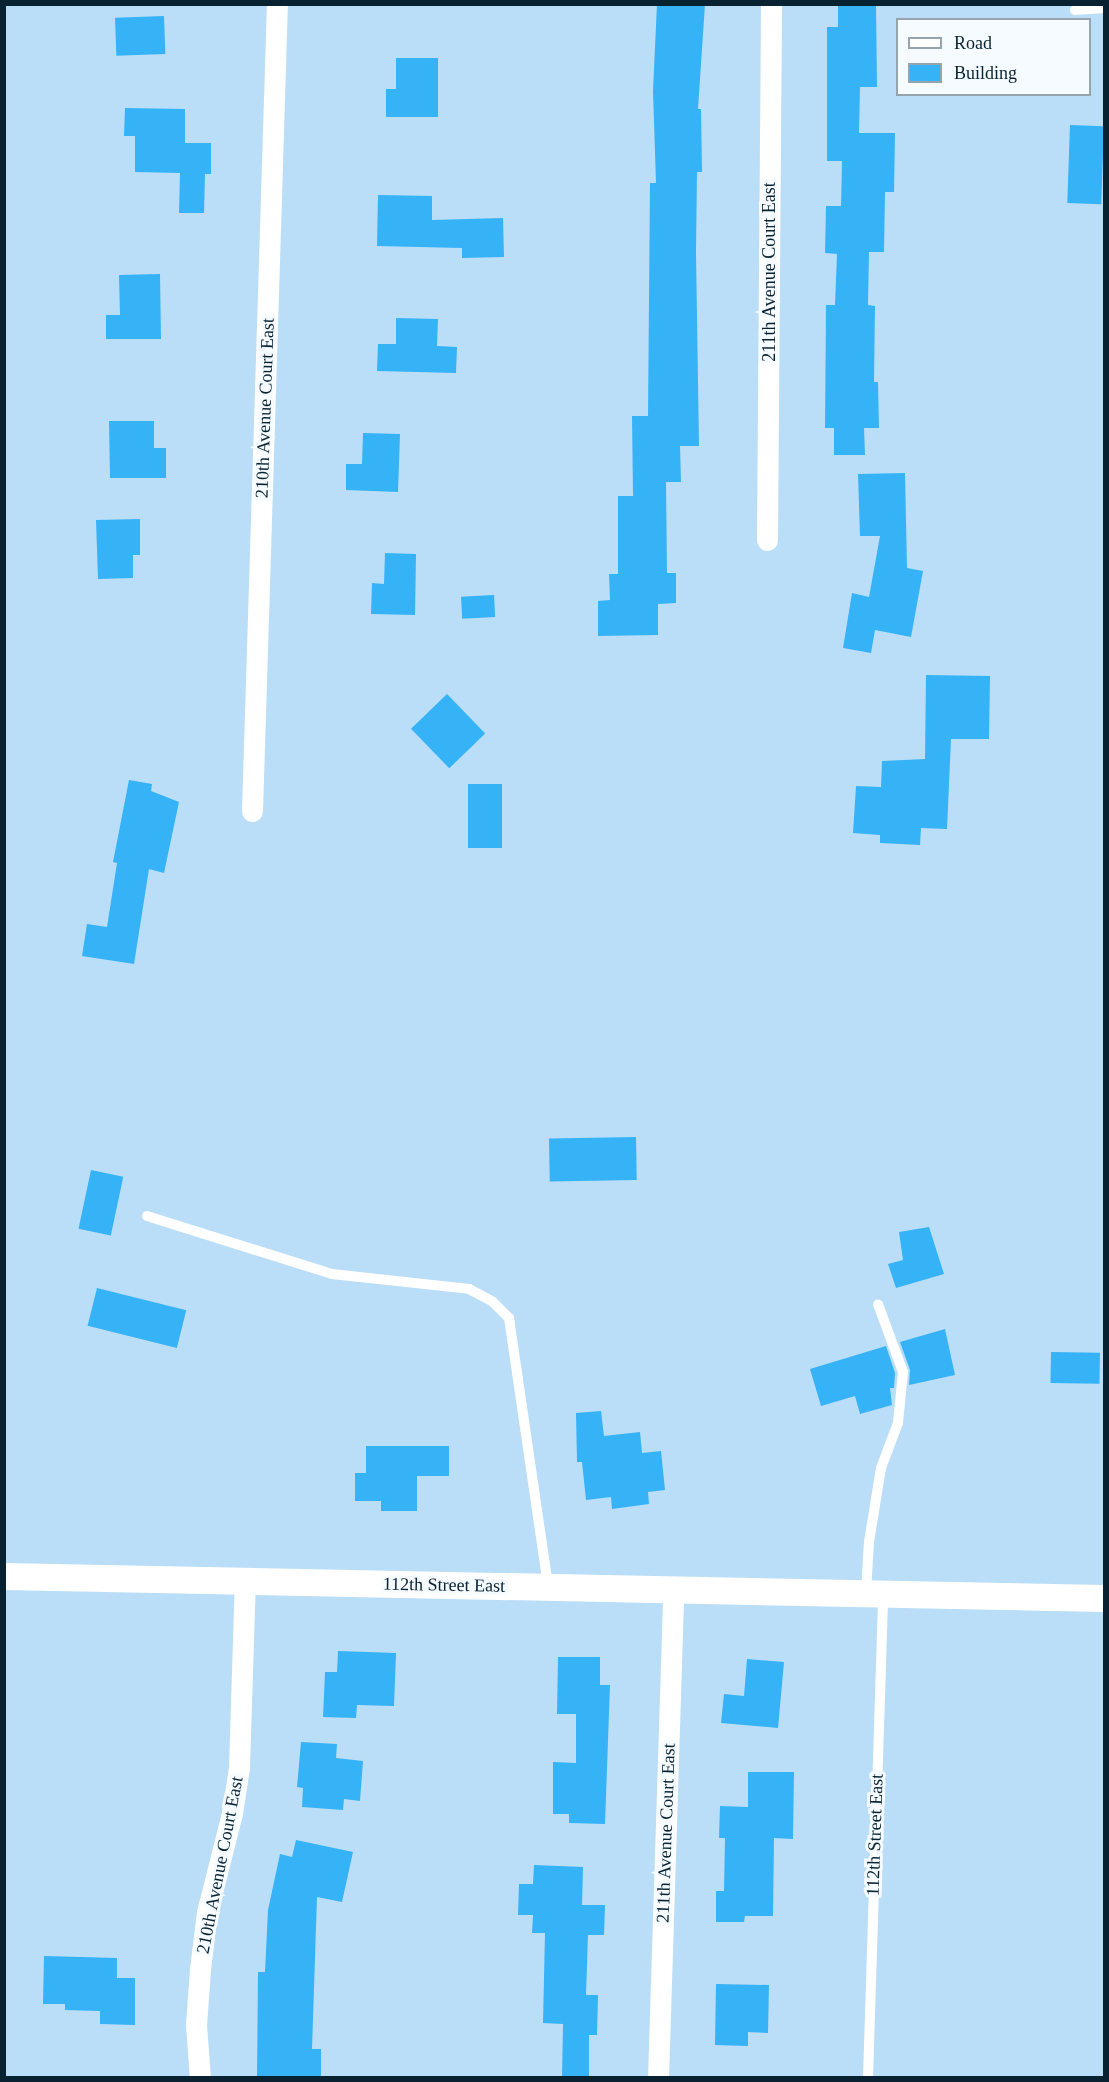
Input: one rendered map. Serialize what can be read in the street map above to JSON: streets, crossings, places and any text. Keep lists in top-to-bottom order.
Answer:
{
  "streets": {
    "street": ["211th Avenue Court East", "210th Avenue Court East", "112th Street East"]
  },
  "crossings": [
    ["211th Avenue Court East", "112th Street East"],
    ["210th Avenue Court East", "112th Street East"]
  ],
  "legend": ["Road", "Building"]
}
